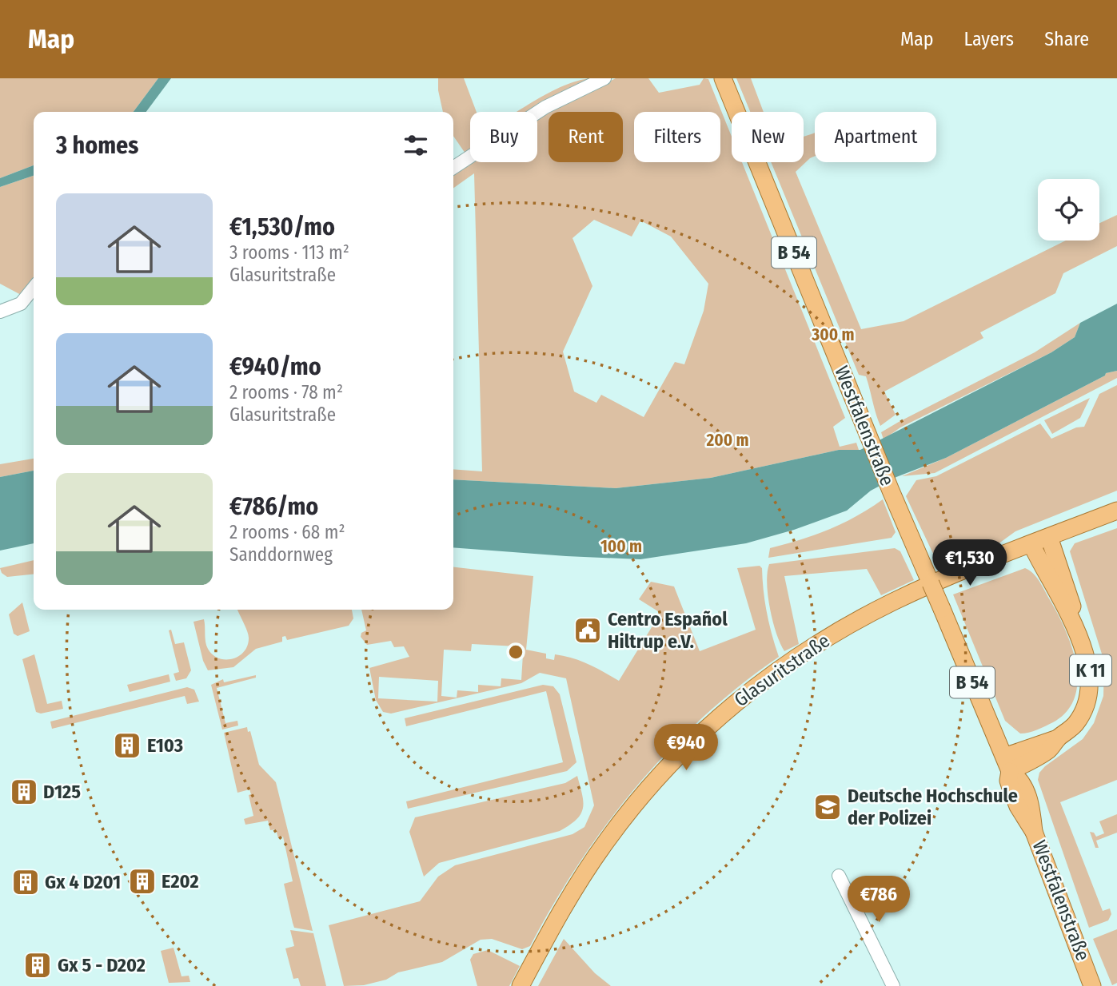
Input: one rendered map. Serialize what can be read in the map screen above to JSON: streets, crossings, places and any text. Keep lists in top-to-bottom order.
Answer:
{
  "streets": {
    "main road": [
      "B 54",
      "Westfalenstraße",
      "Glasuritstraße",
      "K 11"
    ]
  },
  "crossings": [
    ["Westfalenstraße", "K 11"],
    ["Glasuritstraße", "K 11"]
  ],
  "places": {
    "public building": ["Centro Español Hiltrup e.V."],
    "building": [
      "E103",
      "D125",
      "E202",
      "Gx 4 D201",
      "Gx 5 - D202"
    ],
    "school or university": ["Deutsche Hochschule der Polizei"]
  },
  "page": {
    "header": "Map",
    "nav": ["Map", "Layers", "Share"],
    "chip": [
      "Buy",
      "Rent",
      "Filters",
      "New",
      "Apartment"
    ],
    "heading": "3 homes",
    "list": [
      {
        "name": "€1,530/mo",
        "note": "3 rooms · 113 m² · Glasuritstraße"
      },
      {
        "name": "€940/mo",
        "note": "2 rooms · 78 m² · Glasuritstraße"
      },
      {
        "name": "€786/mo",
        "note": "2 rooms · 68 m² · Sanddornweg"
      }
    ],
    "price": ["€1,530", "€940", "€786"]
  },
  "rings": ["300 m", "200 m", "100 m"]
}
